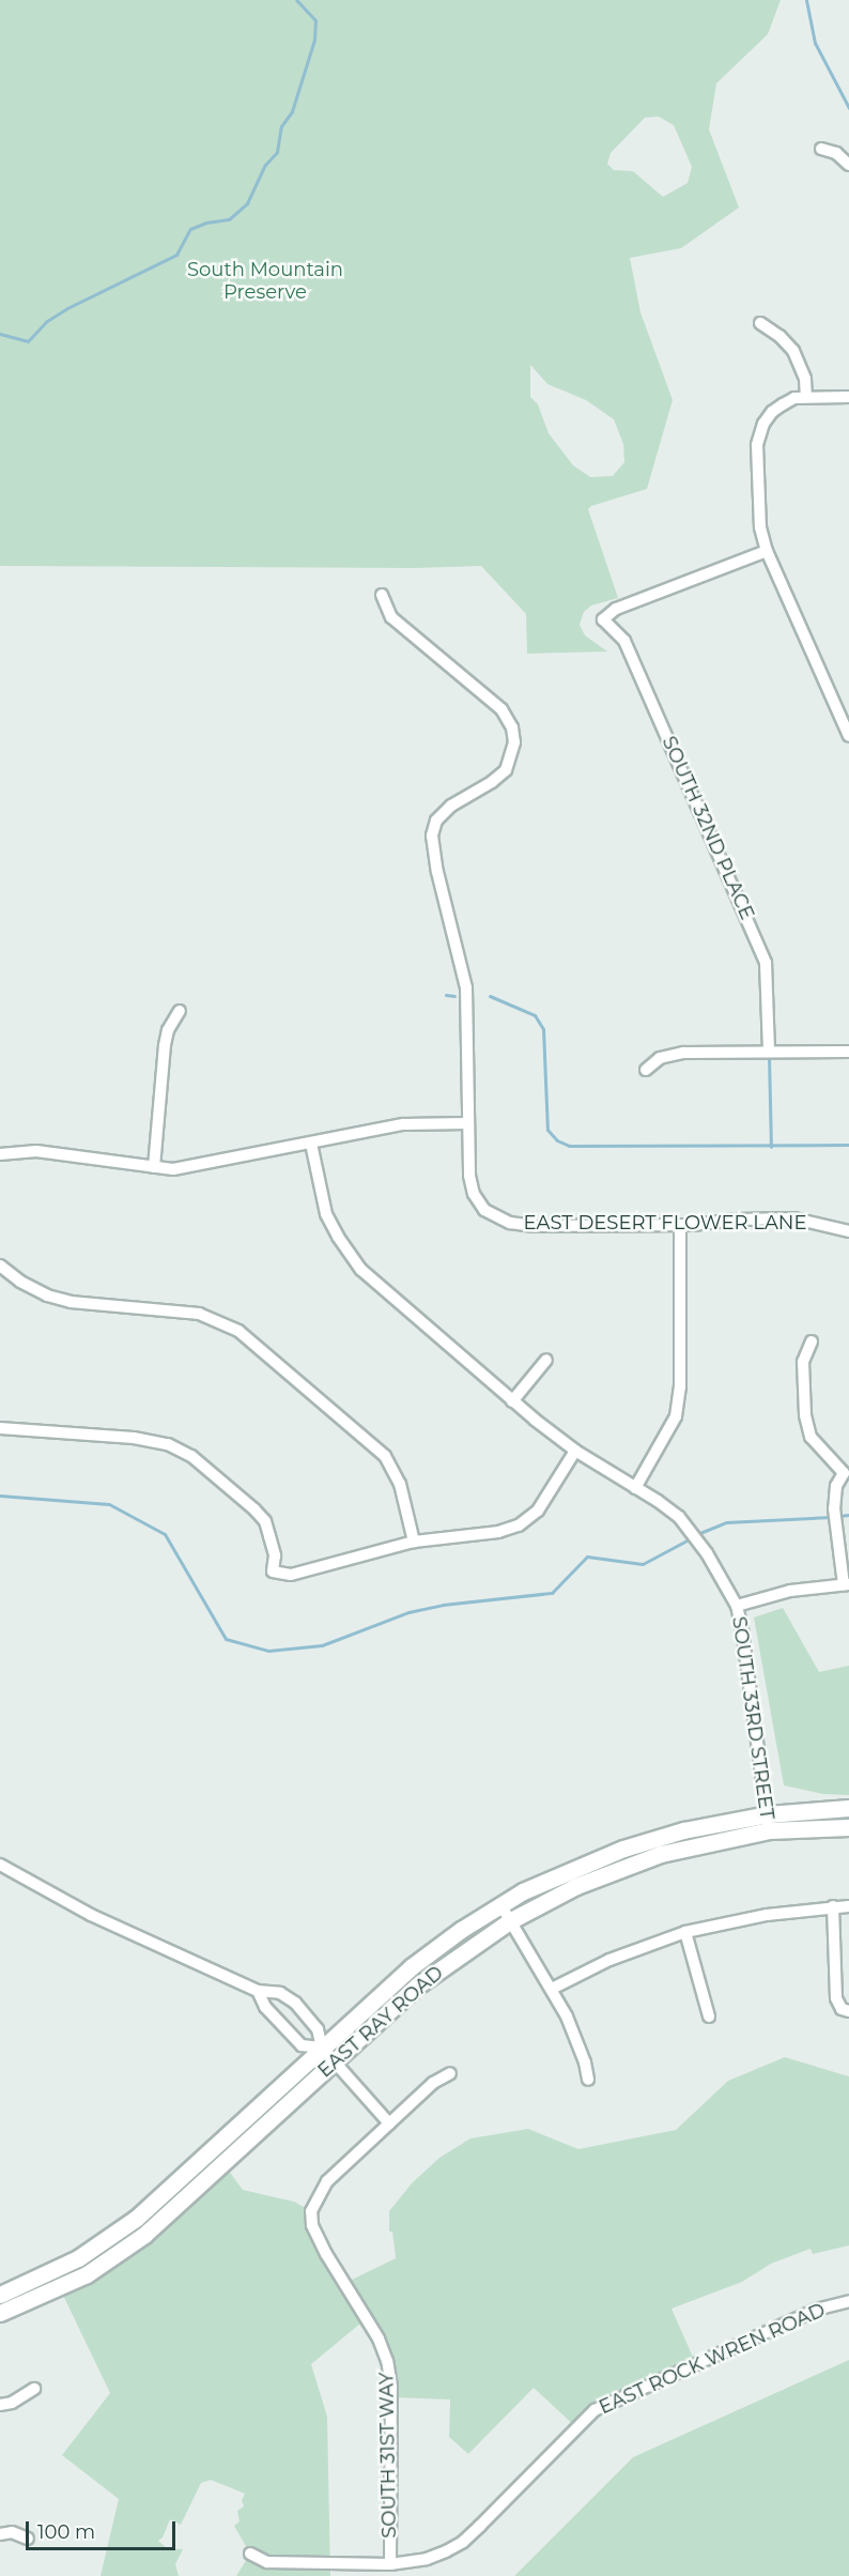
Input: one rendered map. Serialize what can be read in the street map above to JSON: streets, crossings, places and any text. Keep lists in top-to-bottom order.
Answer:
{
  "streets": {
    "main road": ["EAST RAY ROAD"],
    "street": [
      "SOUTH 32ND PLACE",
      "EAST DESERT FLOWER LANE",
      "SOUTH 33RD STREET",
      "EAST ROCK WREN ROAD",
      "SOUTH 31ST WAY"
    ]
  },
  "crossings": [
    ["SOUTH 33RD STREET", "EAST RAY ROAD"],
    ["EAST ROCK WREN ROAD", "SOUTH 31ST WAY"]
  ],
  "parks": ["South Mountain Preserve"],
  "scale_bar": "100 m"
}
